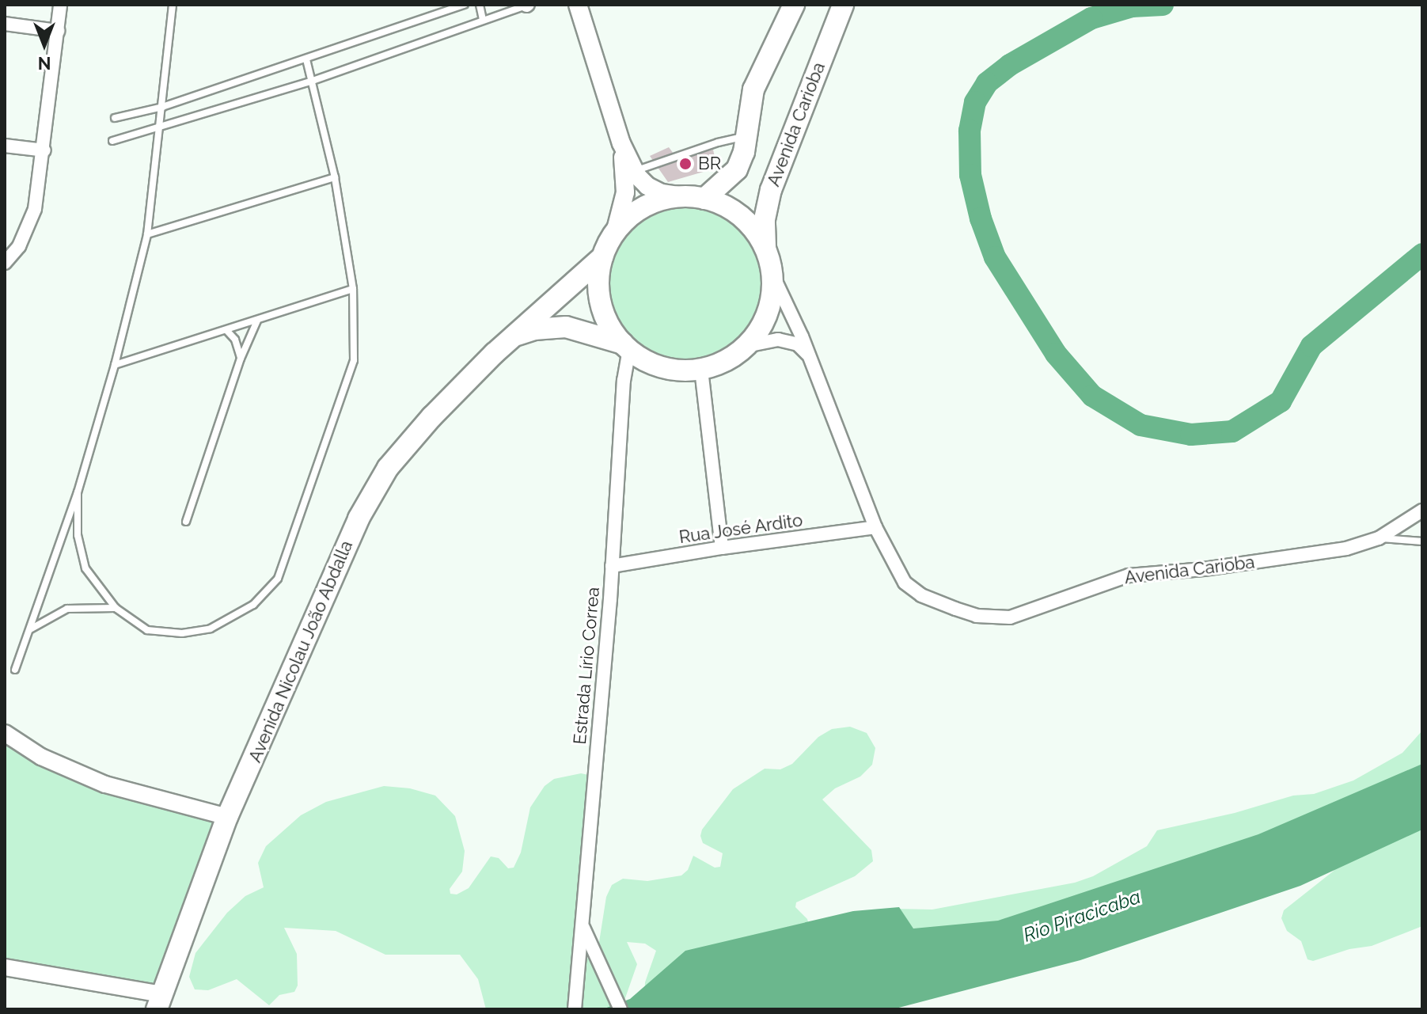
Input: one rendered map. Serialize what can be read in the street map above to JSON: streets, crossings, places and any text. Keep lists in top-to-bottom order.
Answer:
{
  "streets": {
    "main road": ["Avenida Carioba", "Avenida Nicolau João Abdalla"],
    "street": ["Rua José Ardito", "Estrada Lírio Correa"]
  },
  "crossings": [
    ["Avenida Carioba", "Rua José Ardito"],
    ["Avenida Carioba", "Avenida Nicolau João Abdalla"],
    ["Avenida Carioba", "Estrada Lírio Correa"],
    ["Rua José Ardito", "Estrada Lírio Correa"],
    ["Avenida Nicolau João Abdalla", "Estrada Lírio Correa"]
  ],
  "water": ["Rio Piracicaba"],
  "places": ["BR"],
  "north": "bottom"
}
